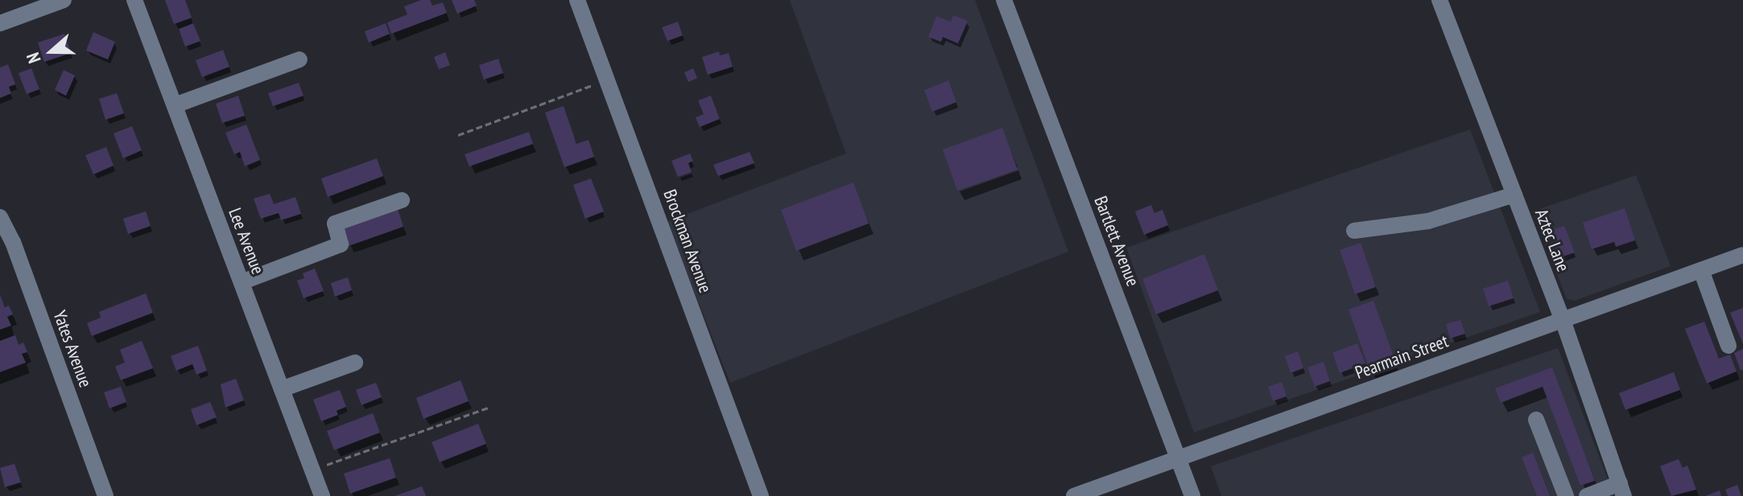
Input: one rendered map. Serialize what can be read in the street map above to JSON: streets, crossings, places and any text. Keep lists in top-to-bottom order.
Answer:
{
  "streets": {
    "street": [
      "Aztec Lane",
      "Lee Avenue",
      "Brockman Avenue",
      "Bartlett Avenue",
      "Yates Avenue",
      "Pearmain Street"
    ]
  },
  "crossings": [
    ["Aztec Lane", "Pearmain Street"],
    ["Bartlett Avenue", "Pearmain Street"]
  ],
  "north": "left"
}
